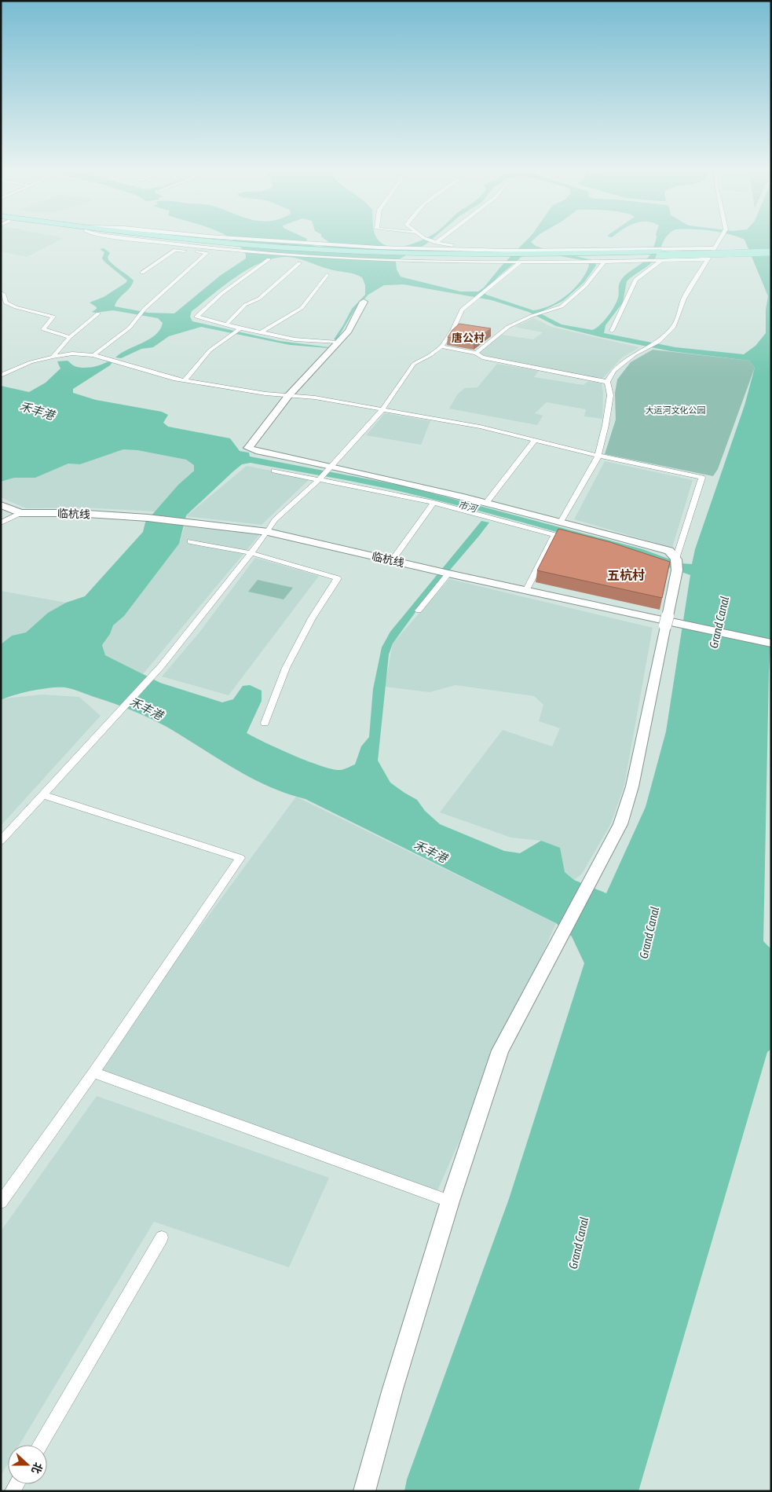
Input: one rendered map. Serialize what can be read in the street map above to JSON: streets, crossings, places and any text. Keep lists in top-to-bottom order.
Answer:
{
  "streets": {
    "street": ["临杭线"]
  },
  "districts": ["唐公村", "五杭村"],
  "water": ["禾丰港", "市河", "Grand Canal"],
  "parks": ["大运河文化公园"],
  "north": "right"
}
